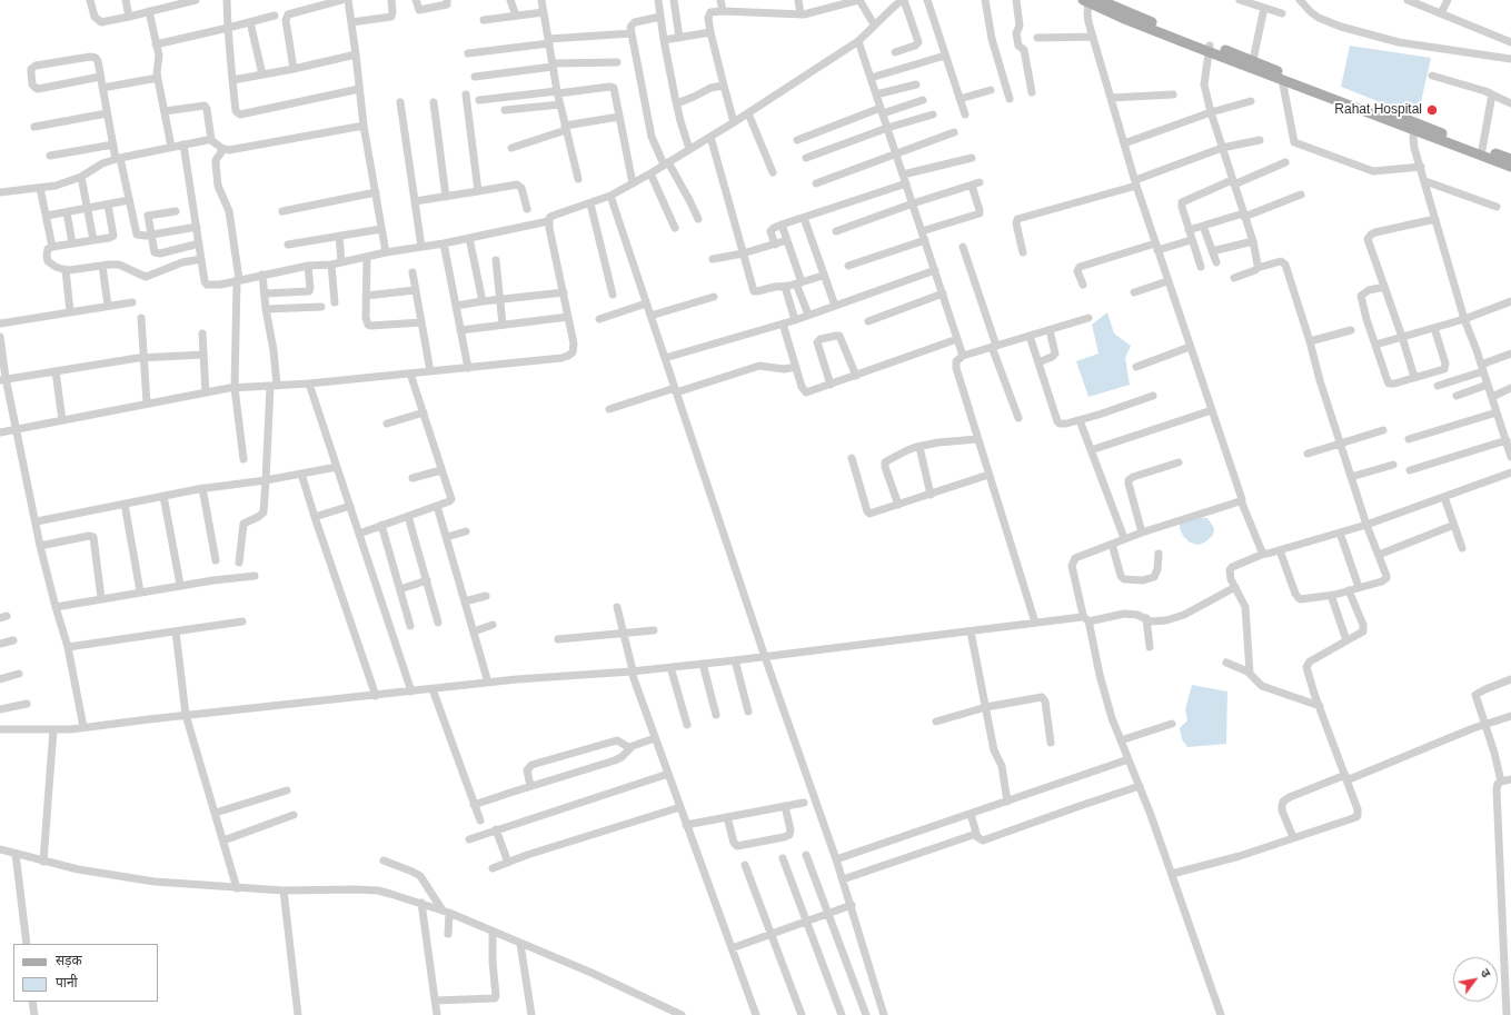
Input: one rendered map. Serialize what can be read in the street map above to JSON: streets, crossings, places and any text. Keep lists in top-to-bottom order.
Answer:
{
  "places": ["Rahat Hospital"],
  "legend": ["सड़क", "पानी"],
  "north": "top right"
}
